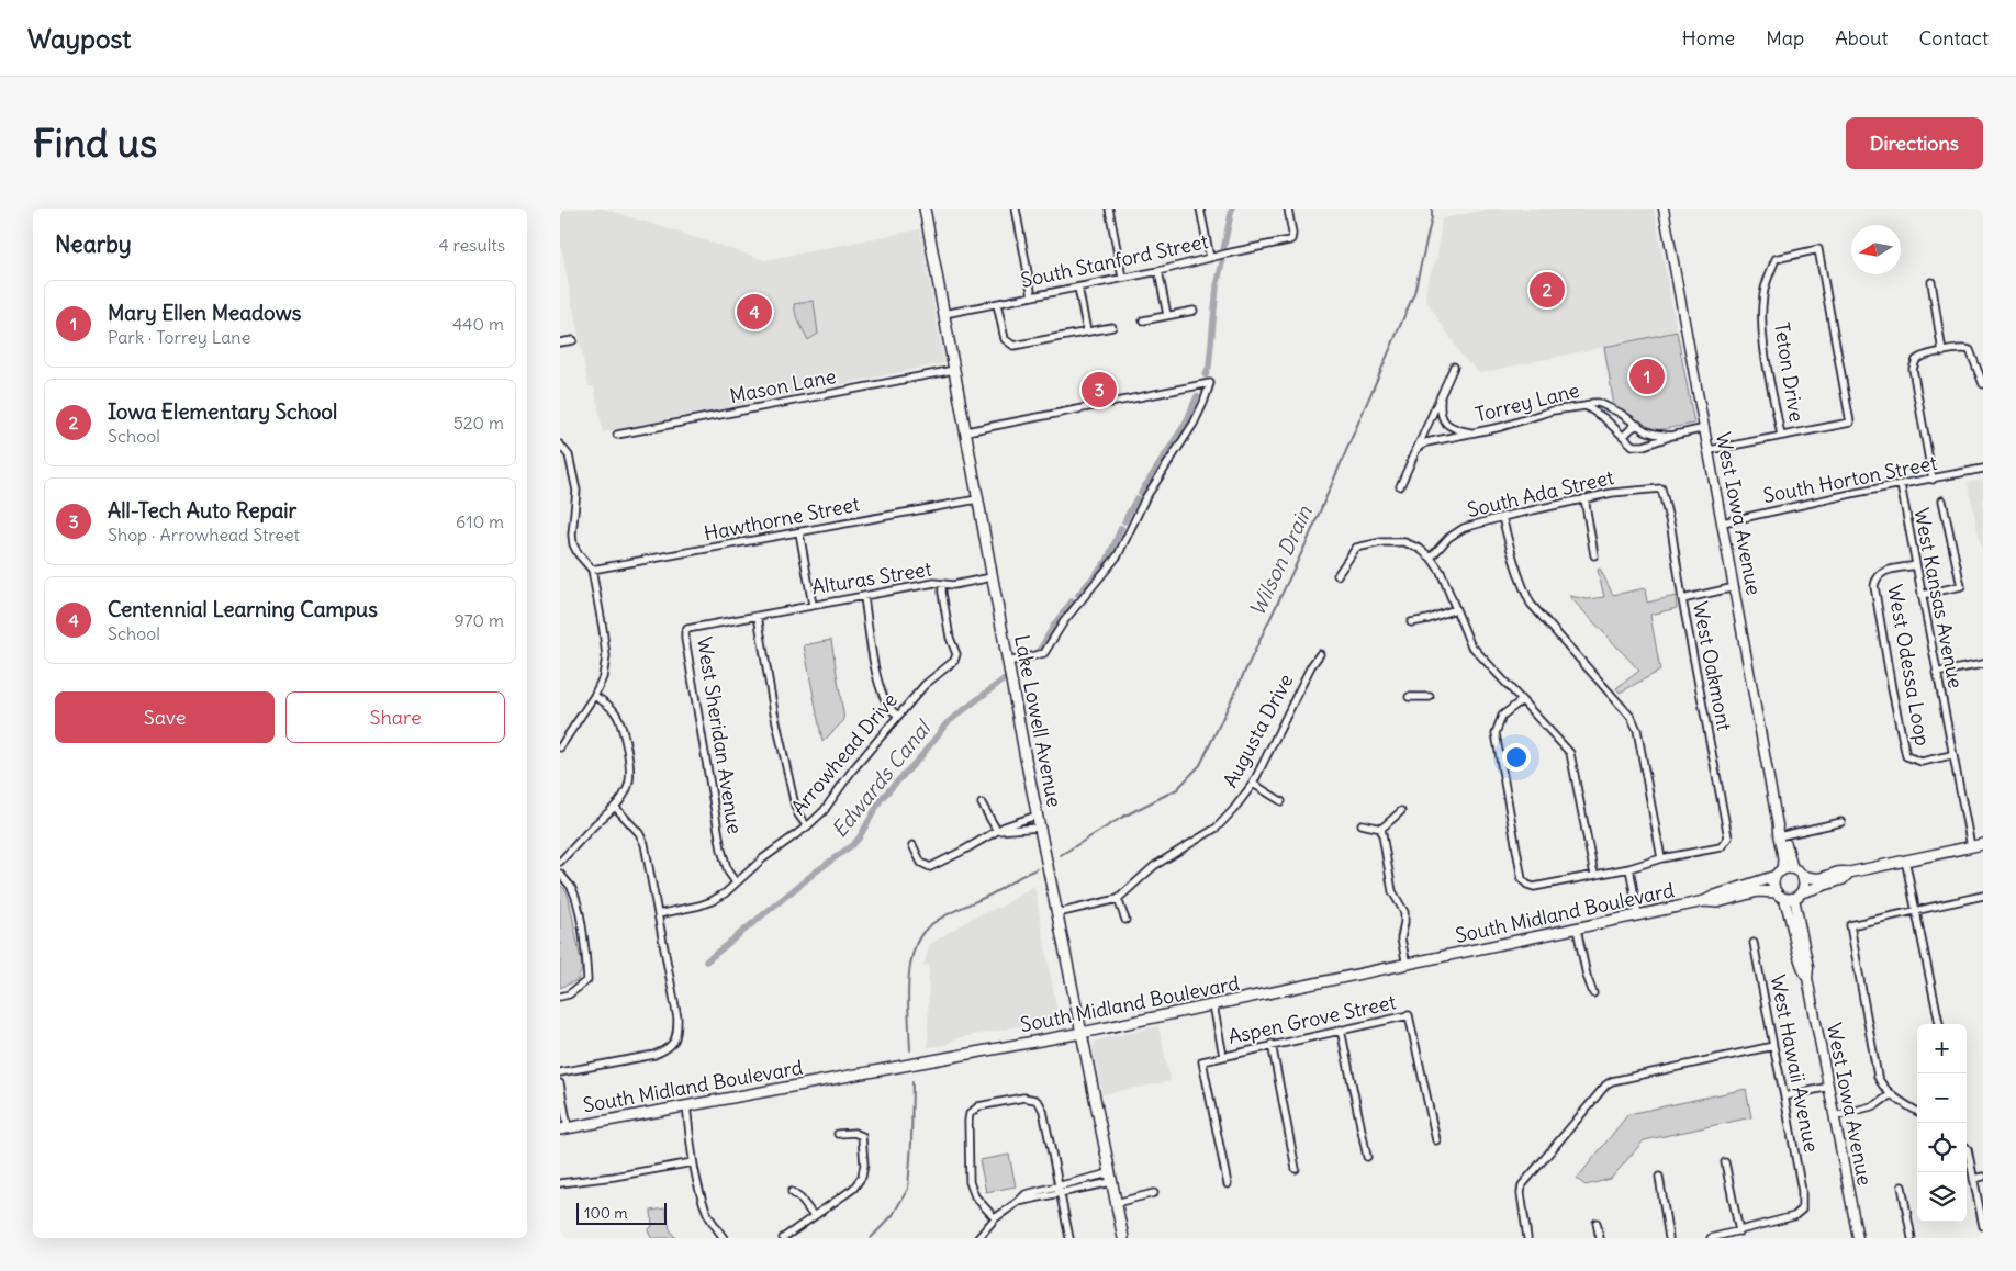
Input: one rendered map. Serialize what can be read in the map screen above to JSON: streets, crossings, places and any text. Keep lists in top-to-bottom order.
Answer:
{
  "streets": {
    "main road": ["Lake Lowell Avenue", "South Midland Boulevard"],
    "street": [
      "South Stanford Street",
      "Teton Drive",
      "Mason Lane",
      "Torrey Lane",
      "South Horton Street",
      "South Ada Street",
      "West Iowa Avenue",
      "Hawthorne Street",
      "Alturas Street",
      "West Kansas Avenue",
      "West Odessa Loop",
      "West Oakmont",
      "Augusta Drive",
      "West Sheridan Avenue",
      "Arrowhead Drive",
      "Aspen Grove Street",
      "West Hawaii Avenue"
    ]
  },
  "crossings": [
    ["South Stanford Street", "Lake Lowell Avenue"],
    ["Mason Lane", "Lake Lowell Avenue"],
    ["Torrey Lane", "West Iowa Avenue"],
    ["South Horton Street", "West Iowa Avenue"],
    ["South Horton Street", "West Kansas Avenue"],
    ["South Ada Street", "West Oakmont"],
    ["West Iowa Avenue", "South Midland Boulevard"],
    ["Hawthorne Street", "Lake Lowell Avenue"],
    ["Alturas Street", "Lake Lowell Avenue"],
    ["Alturas Street", "West Sheridan Avenue"],
    ["Alturas Street", "Arrowhead Drive"],
    ["West Kansas Avenue", "West Odessa Loop"],
    ["Lake Lowell Avenue", "Augusta Drive"],
    ["Lake Lowell Avenue", "South Midland Boulevard"],
    ["West Sheridan Avenue", "Arrowhead Drive"],
    ["South Midland Boulevard", "Aspen Grove Street"]
  ],
  "water": ["Wilson Drain", "Edwards Canal"],
  "scale_bar": "100 m",
  "north": "left",
  "page": {
    "header": "Waypost",
    "nav": [
      "Home",
      "Map",
      "About",
      "Contact"
    ],
    "buttons": [
      "Directions",
      ["Save", "Share"]
    ],
    "title": "Find us",
    "heading": ["Nearby", "4 results"],
    "pins": [
      "2",
      "4",
      "1",
      "3"
    ],
    "list": [
      {
        "mark": "1",
        "name": "Mary Ellen Meadows",
        "note": "Park · Torrey Lane",
        "value": "440 m"
      },
      {
        "mark": "2",
        "name": "Iowa Elementary School",
        "note": "School",
        "value": "520 m"
      },
      {
        "mark": "3",
        "name": "All-Tech Auto Repair",
        "note": "Shop · Arrowhead Street",
        "value": "610 m"
      },
      {
        "mark": "4",
        "name": "Centennial Learning Campus",
        "note": "School",
        "value": "970 m"
      }
    ],
    "map_buttons": ["+", "−"],
    "scale": "100 m"
  }
}
